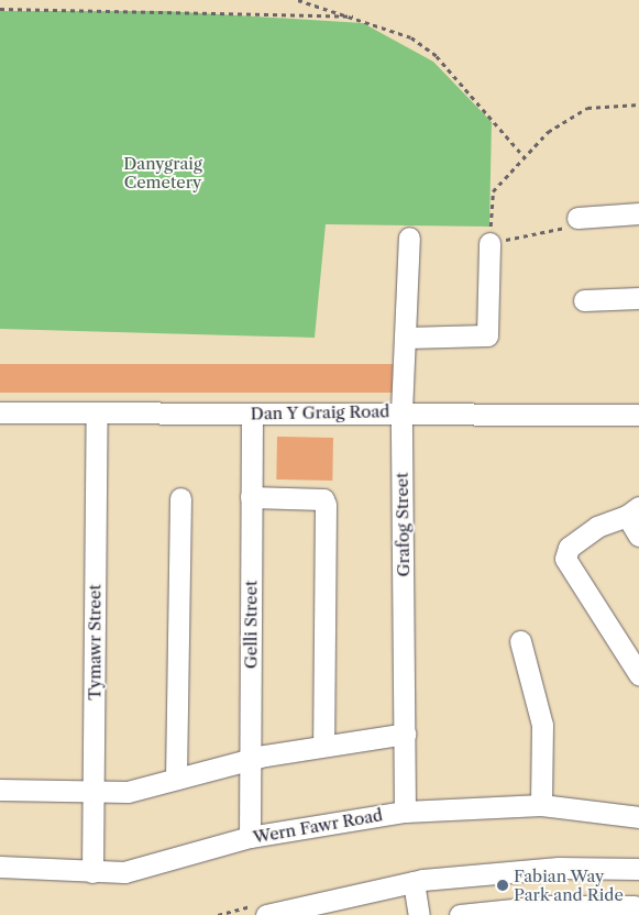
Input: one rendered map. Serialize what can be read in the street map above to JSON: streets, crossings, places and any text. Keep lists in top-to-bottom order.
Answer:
{
  "streets": {
    "street": [
      "Dan Y Graig Road",
      "Grafog Street",
      "Gelli Street",
      "Tymawr Street",
      "Wern Fawr Road"
    ]
  },
  "crossings": [
    ["Dan Y Graig Road", "Grafog Street"],
    ["Dan Y Graig Road", "Gelli Street"],
    ["Dan Y Graig Road", "Tymawr Street"],
    ["Grafog Street", "Wern Fawr Road"],
    ["Gelli Street", "Wern Fawr Road"],
    ["Tymawr Street", "Wern Fawr Road"]
  ],
  "parks": ["Danygraig Cemetery"],
  "places": ["Fabian Way Park and Ride"]
}
